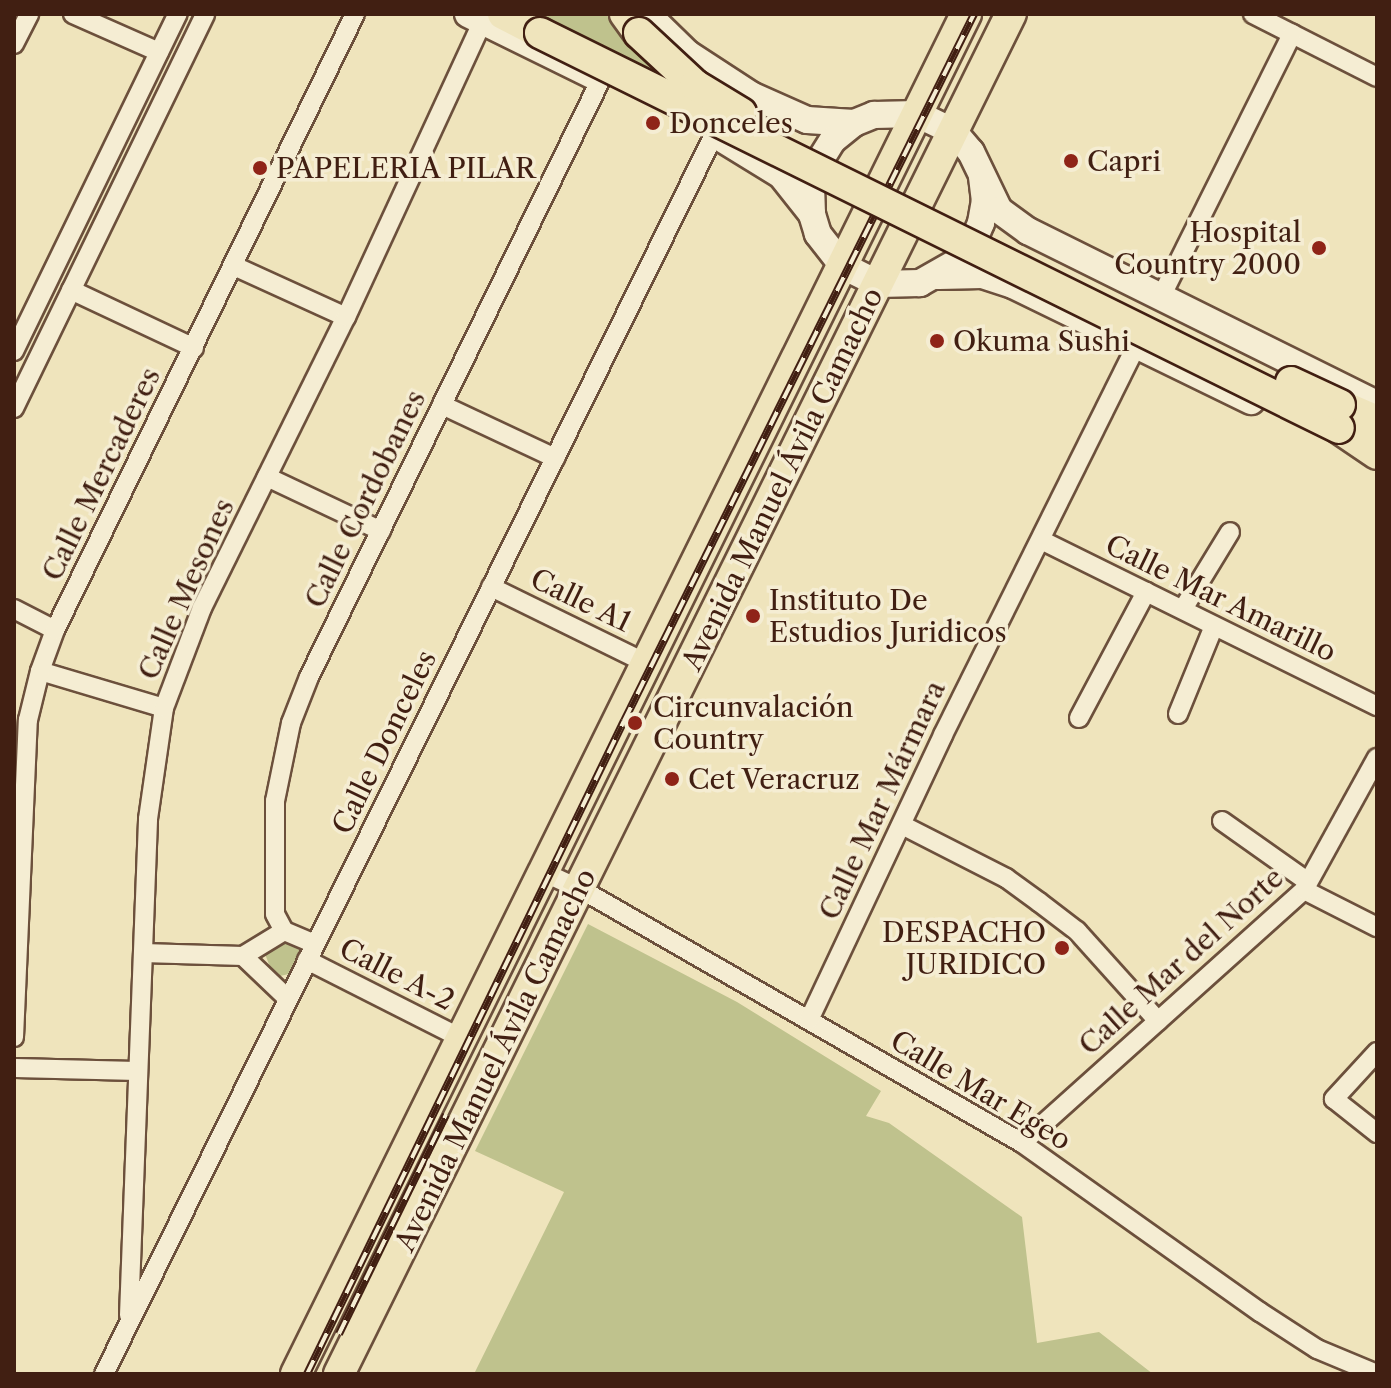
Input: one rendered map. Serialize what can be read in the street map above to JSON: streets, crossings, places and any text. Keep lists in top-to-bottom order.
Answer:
{
  "streets": {
    "main road": ["Avenida Manuel Ávila Camacho"],
    "street": [
      "Calle Mercaderes",
      "Calle Cordobanes",
      "Calle Mesones",
      "Calle Mar Amarillo",
      "Calle A1",
      "Calle Donceles",
      "Calle Mar Mármara",
      "Calle Mar del Norte",
      "Calle A-2",
      "Calle Mar Egeo"
    ]
  },
  "crossings": [
    ["Avenida Manuel Ávila Camacho", "Calle A1"],
    ["Avenida Manuel Ávila Camacho", "Calle A-2"],
    ["Avenida Manuel Ávila Camacho", "Calle Mar Egeo"],
    ["Calle Mesones", "Calle Donceles"],
    ["Calle Mar Amarillo", "Calle Mar Mármara"],
    ["Calle A1", "Calle Donceles"],
    ["Calle Donceles", "Calle A-2"],
    ["Calle Mar Mármara", "Calle Mar Egeo"],
    ["Calle Mar del Norte", "Calle Mar Egeo"]
  ],
  "places": [
    "Donceles",
    "Capri",
    "PAPELERIA PILAR",
    "Hospital Country 2000",
    "Okuma Sushi",
    "Instituto De Estudios Juridicos",
    "Circunvalación Country",
    "Cet Veracruz",
    "DESPACHO JURIDICO"
  ]
}
